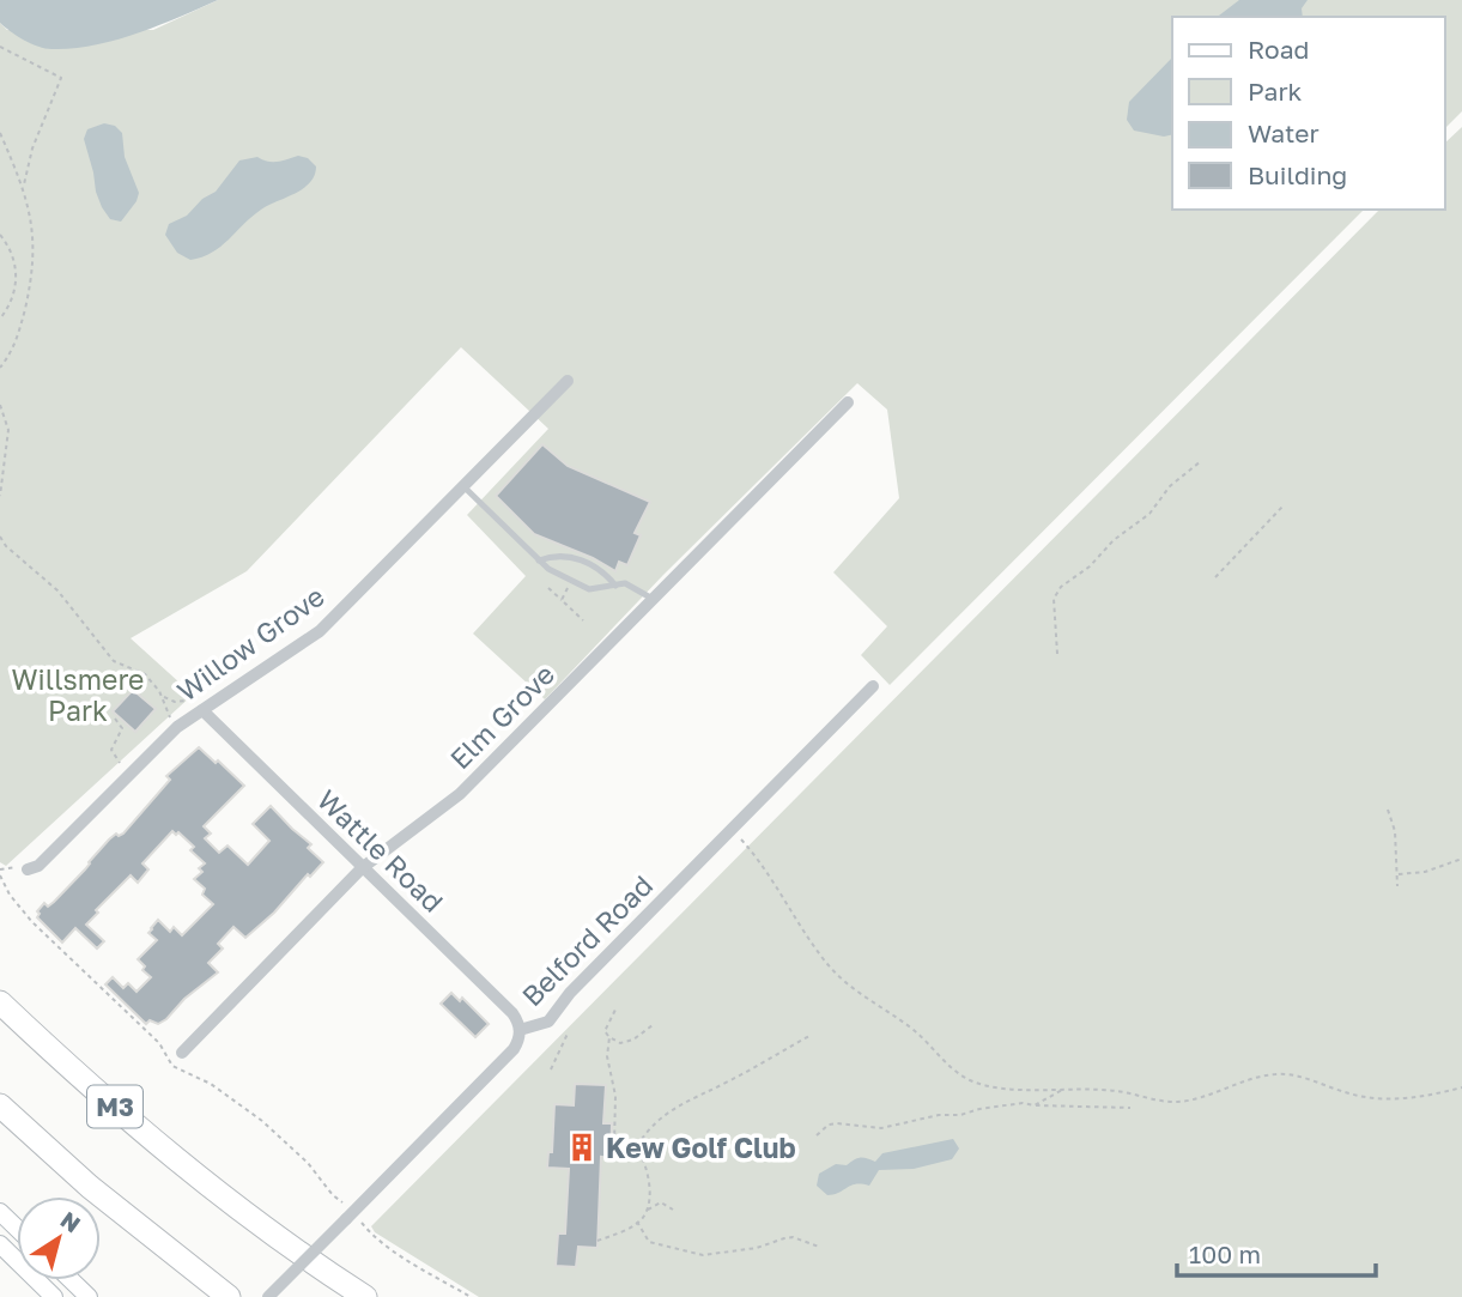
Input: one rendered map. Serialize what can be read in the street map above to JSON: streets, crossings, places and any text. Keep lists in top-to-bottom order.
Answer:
{
  "streets": {
    "highway": ["M3"],
    "street": [
      "Willow Grove",
      "Elm Grove",
      "Wattle Road",
      "Belford Road"
    ]
  },
  "crossings": [
    ["Willow Grove", "Wattle Road"],
    ["Elm Grove", "Wattle Road"],
    ["Wattle Road", "Belford Road"]
  ],
  "parks": ["Willsmere Park"],
  "places": {
    "building": ["Kew Golf Club"]
  },
  "legend": [
    "Road",
    "Park",
    "Water",
    "Building"
  ],
  "scale_bar": "100 m",
  "north": "top right"
}
